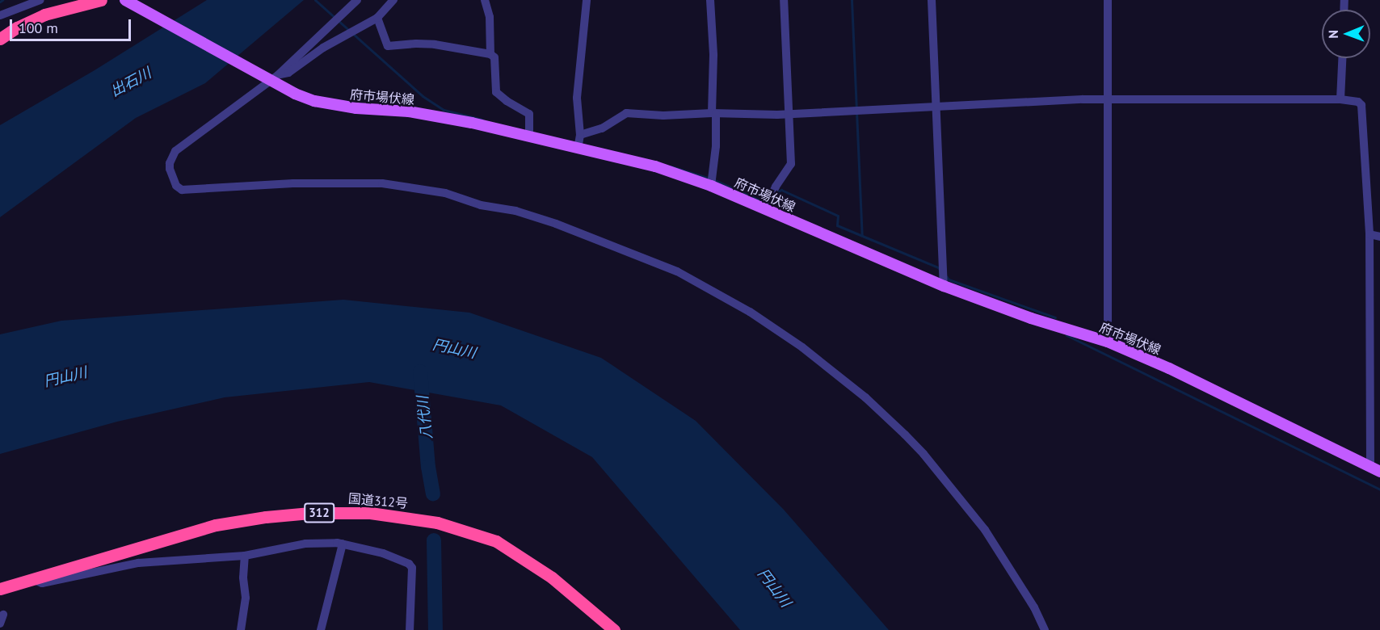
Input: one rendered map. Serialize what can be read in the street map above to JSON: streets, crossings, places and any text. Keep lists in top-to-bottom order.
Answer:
{
  "streets": {
    "highway": ["国道312号", "312"],
    "main road": ["府市場伏線"]
  },
  "water": ["出石川", "円山川", "八代川"],
  "scale_bar": "100 m",
  "north": "left"
}
